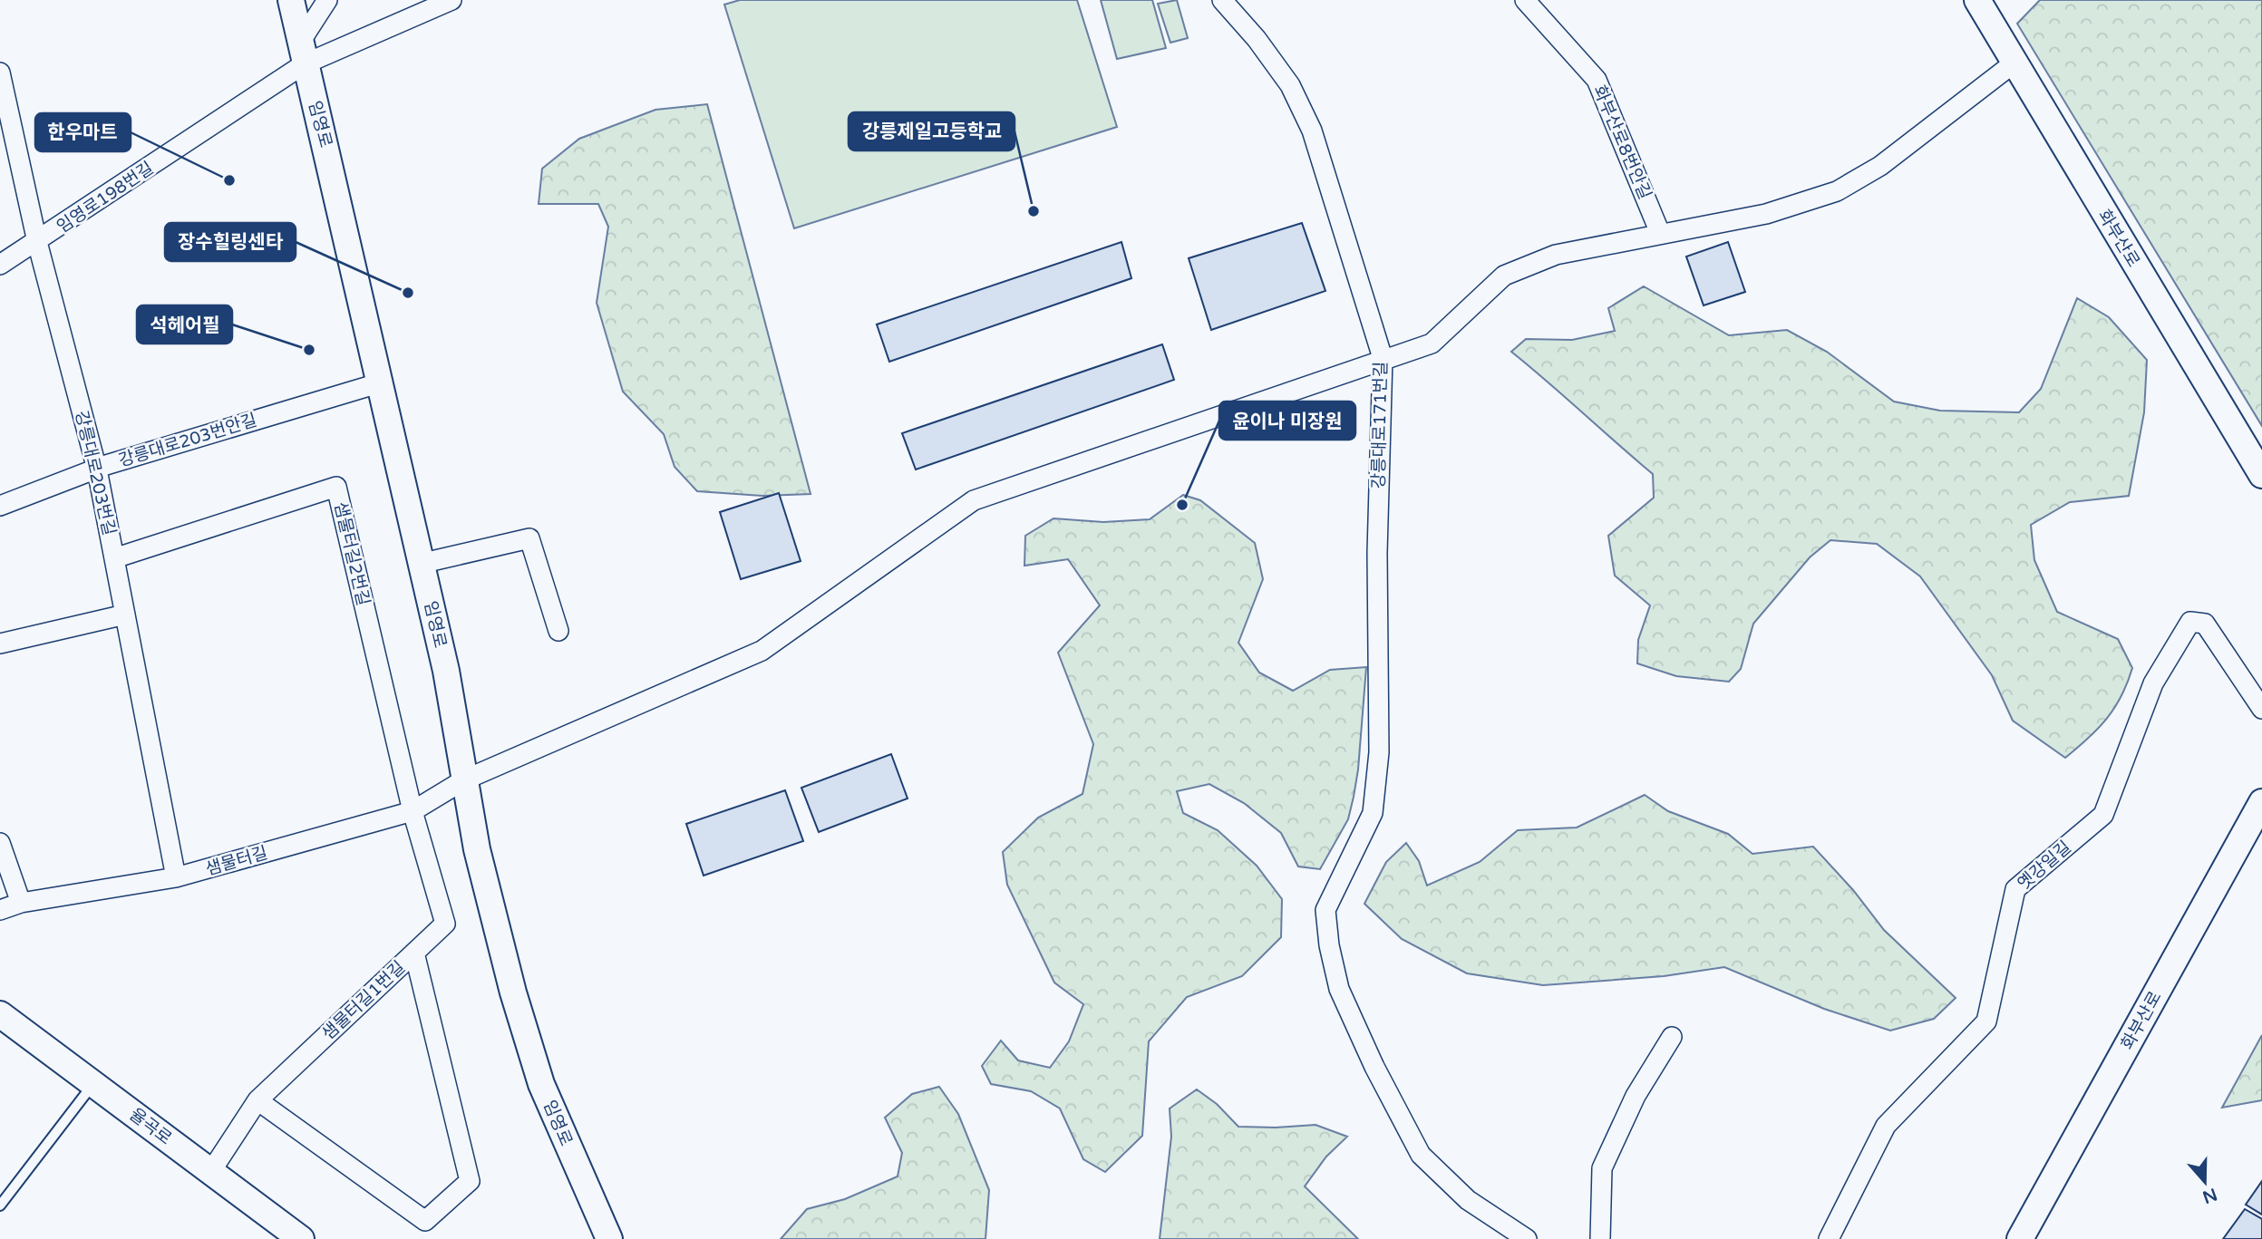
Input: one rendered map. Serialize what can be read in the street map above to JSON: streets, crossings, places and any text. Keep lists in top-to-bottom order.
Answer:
{
  "streets": {
    "street": [
      "임영로",
      "화부산로8번안길",
      "임영로198번길",
      "화부산로",
      "강릉대로171번길",
      "강릉대로203번안길",
      "강릉대로203번길",
      "샘물터길2번길",
      "샘물터길",
      "옛강일길",
      "샘물터길1번길",
      "율곡로"
    ]
  },
  "crossings": [
    ["임영로", "임영로198번길"],
    ["임영로", "강릉대로203번안길"],
    ["임영로", "샘물터길"],
    ["화부산로8번안길", "샘물터길"],
    ["임영로198번길", "강릉대로203번길"],
    ["화부산로", "샘물터길"],
    ["강릉대로171번길", "샘물터길"],
    ["강릉대로203번안길", "강릉대로203번길"],
    ["강릉대로203번길", "샘물터길2번길"],
    ["강릉대로203번길", "샘물터길"],
    ["샘물터길2번길", "샘물터길"],
    ["샘물터길2번길", "샘물터길1번길"],
    ["샘물터길", "샘물터길1번길"],
    ["샘물터길1번길", "율곡로"]
  ],
  "places": [
    "한우마트",
    "강릉제일고등학교",
    "장수힐링센타",
    "석헤어필",
    "윤이나 미장원"
  ],
  "north": "bottom"
}
